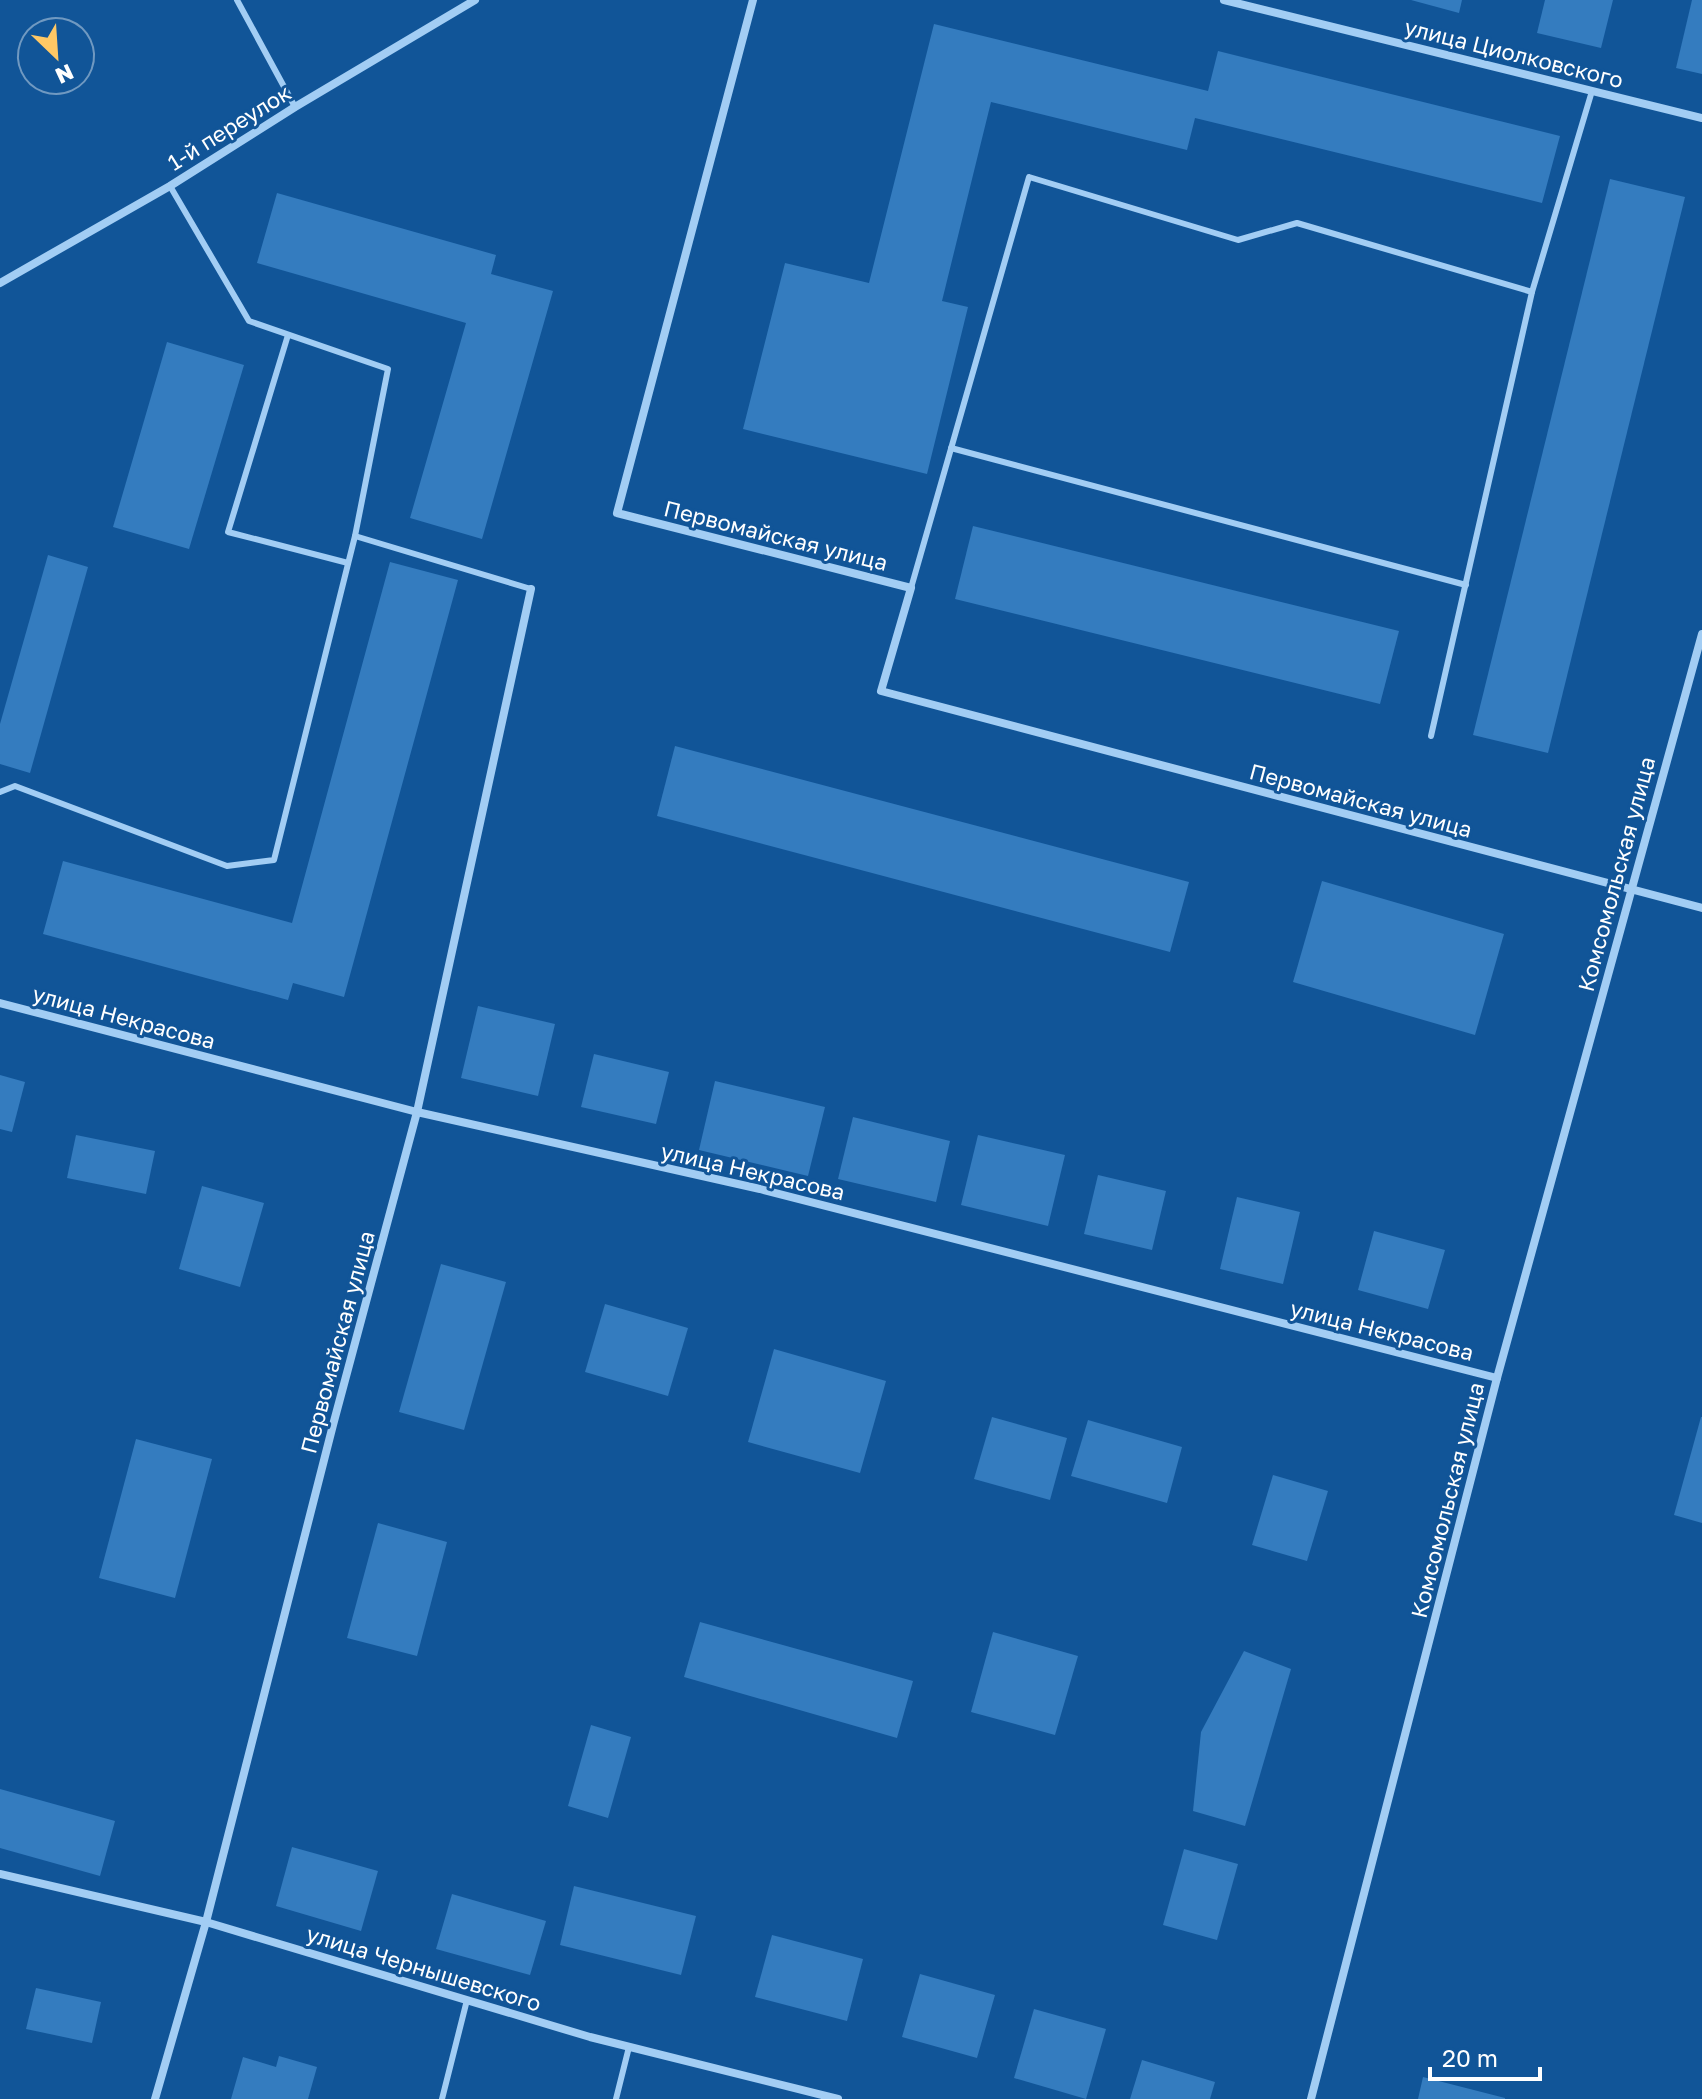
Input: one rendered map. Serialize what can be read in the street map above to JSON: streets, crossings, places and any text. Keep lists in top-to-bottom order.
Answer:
{
  "streets": {
    "street": [
      "улица Циолковского",
      "1-й переулок",
      "Первомайская улица",
      "Комсомольская улица",
      "улица Некрасова",
      "улица Чернышевского"
    ]
  },
  "crossings": [
    ["Первомайская улица", "Комсомольская улица"],
    ["Первомайская улица", "улица Некрасова"],
    ["Первомайская улица", "улица Чернышевского"],
    ["Комсомольская улица", "улица Некрасова"]
  ],
  "scale_bar": "20 m",
  "north": "bottom right"
}
